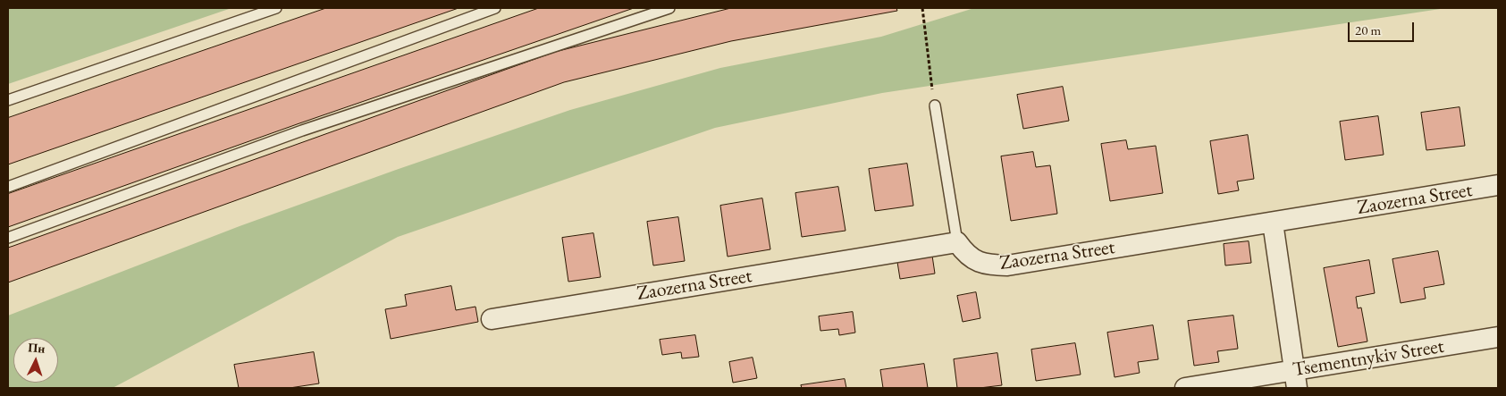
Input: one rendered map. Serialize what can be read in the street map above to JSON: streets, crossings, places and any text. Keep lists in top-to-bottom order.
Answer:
{
  "streets": {
    "street": ["Zaozerna Street", "Tsementnykiv Street"]
  },
  "scale_bar": "20 m",
  "north": "top"
}
